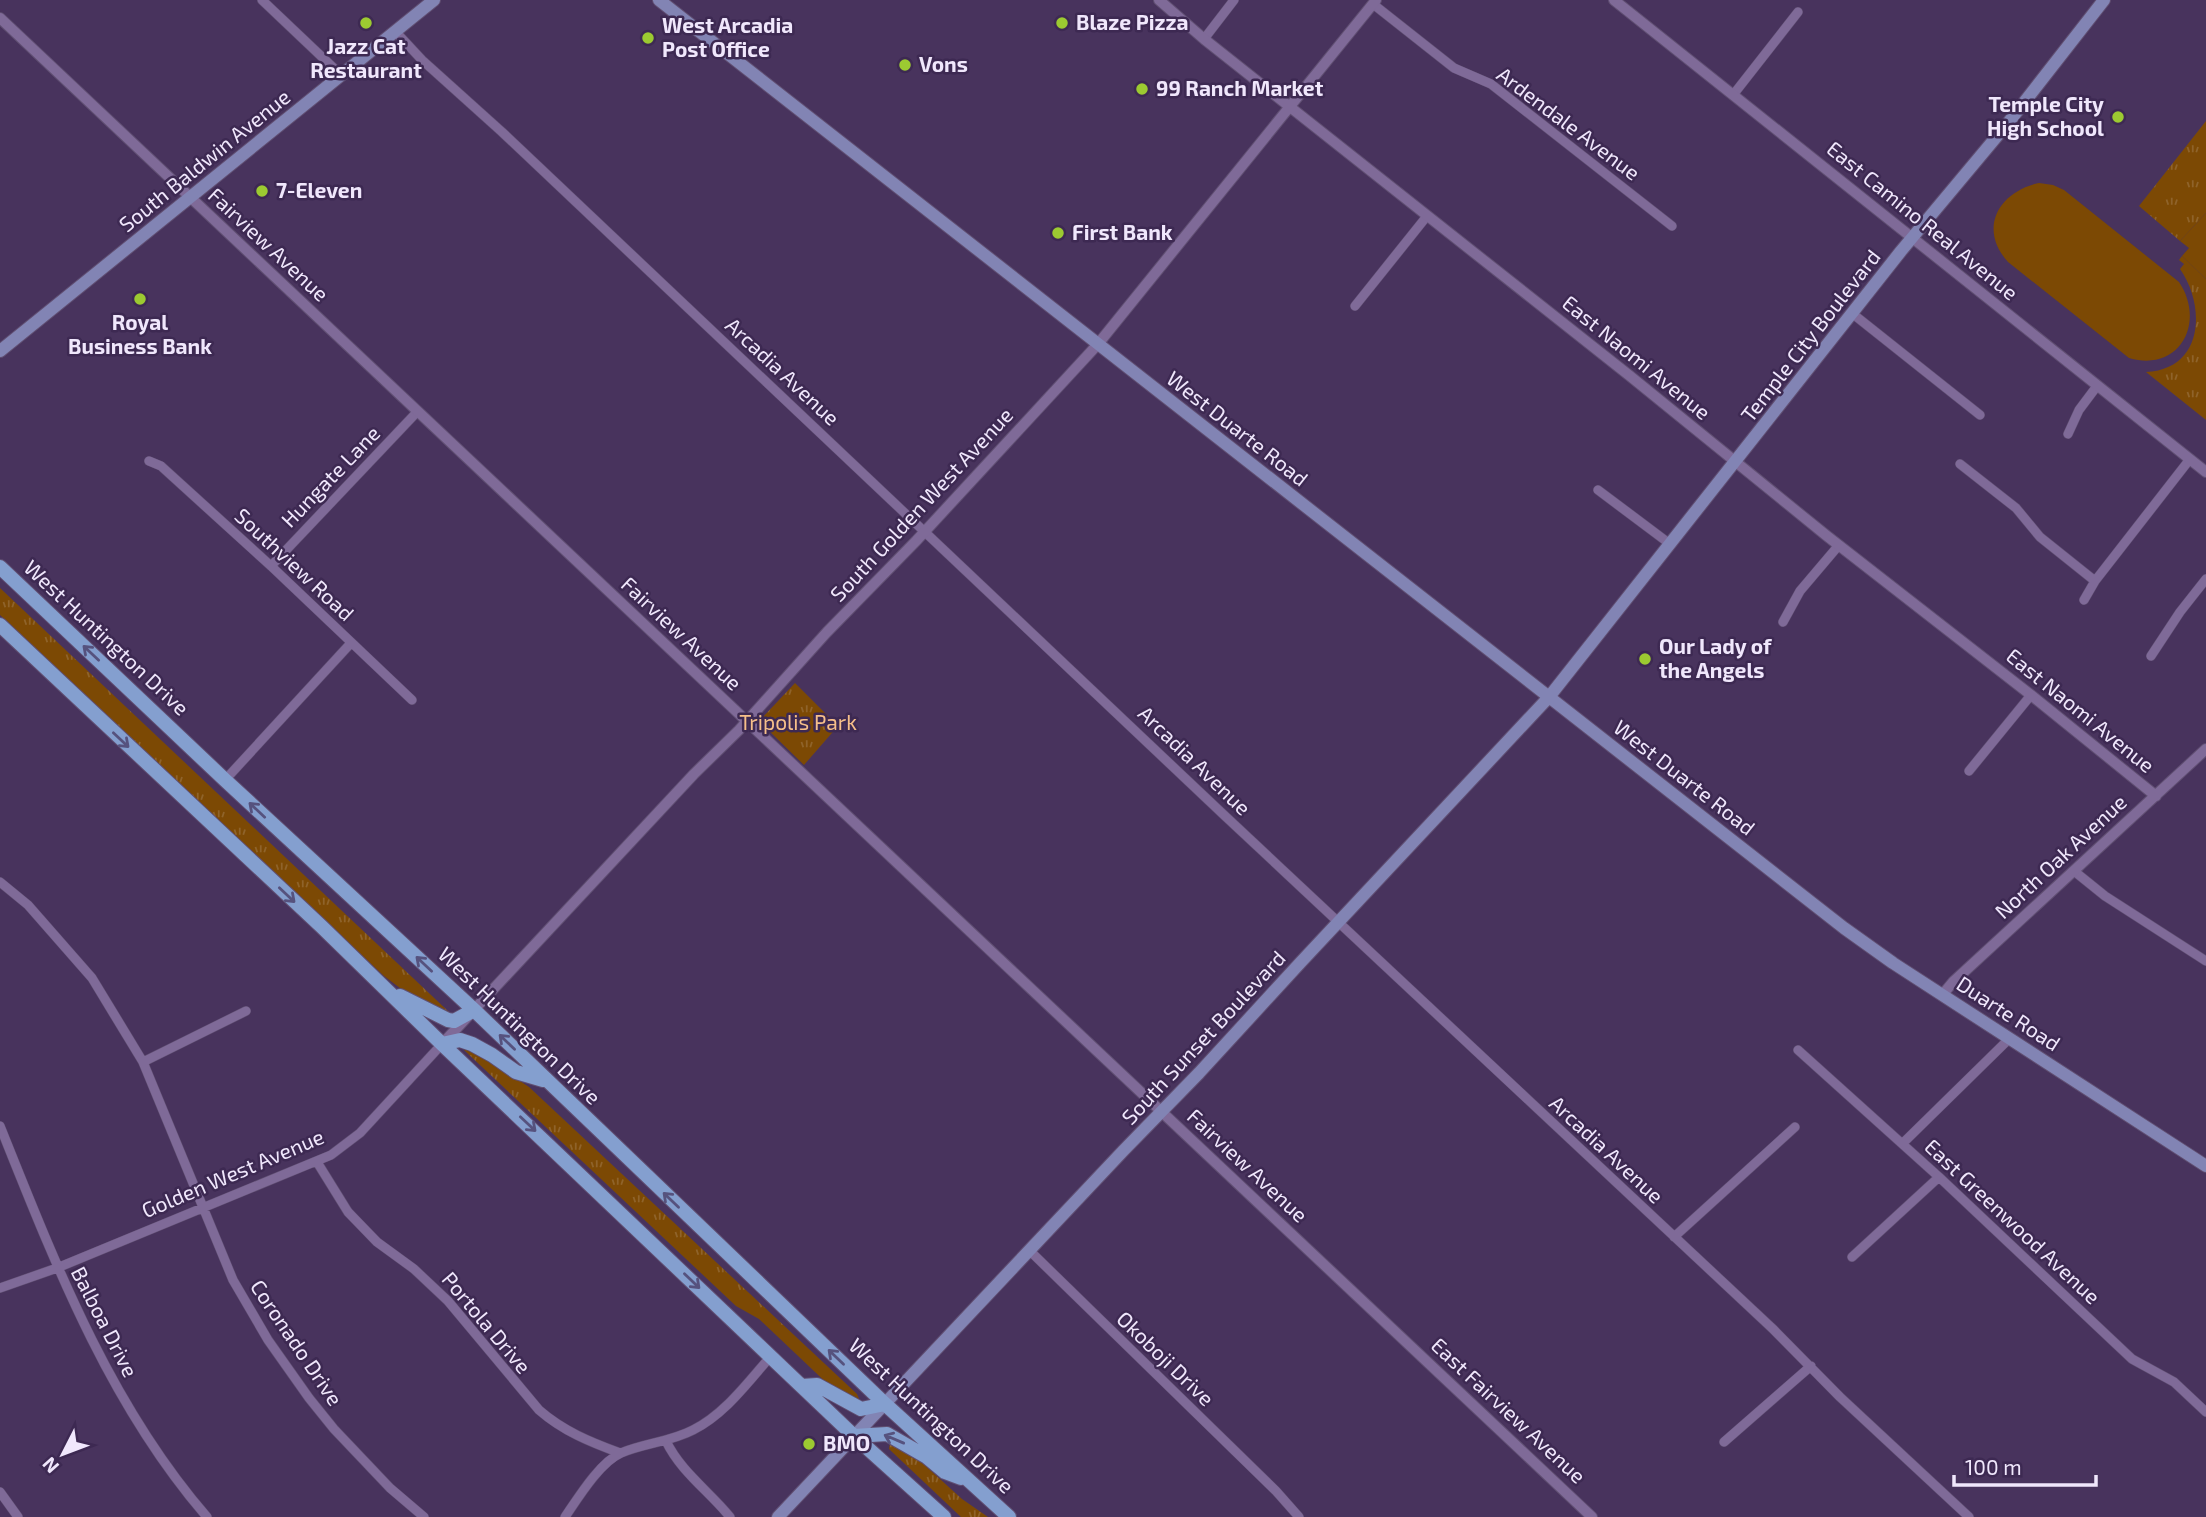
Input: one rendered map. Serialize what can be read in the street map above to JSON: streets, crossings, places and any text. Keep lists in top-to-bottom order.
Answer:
{
  "streets": {
    "main road": [
      "South Baldwin Avenue",
      "Temple City Boulevard",
      "West Duarte Road",
      "West Huntington Drive",
      "Duarte Road",
      "South Sunset Boulevard"
    ],
    "street": [
      "Ardendale Avenue",
      "East Camino Real Avenue",
      "Fairview Avenue",
      "East Naomi Avenue",
      "Arcadia Avenue",
      "Hungate Lane",
      "South Golden West Avenue",
      "Southview Road",
      "North Oak Avenue",
      "Golden West Avenue",
      "East Greenwood Avenue",
      "Balboa Drive",
      "Portola Drive",
      "Coronado Drive",
      "Okoboji Drive",
      "East Fairview Avenue"
    ]
  },
  "crossings": [
    ["Ardendale Avenue", "South Golden West Avenue"],
    ["South Baldwin Avenue", "Fairview Avenue"],
    ["South Baldwin Avenue", "Arcadia Avenue"],
    ["East Camino Real Avenue", "Temple City Boulevard"],
    ["Fairview Avenue", "Hungate Lane"],
    ["Fairview Avenue", "South Golden West Avenue"],
    ["Fairview Avenue", "South Sunset Boulevard"],
    ["Fairview Avenue", "East Fairview Avenue"],
    ["Temple City Boulevard", "East Naomi Avenue"],
    ["Temple City Boulevard", "West Duarte Road"],
    ["Temple City Boulevard", "South Sunset Boulevard"],
    ["East Naomi Avenue", "South Golden West Avenue"],
    ["East Naomi Avenue", "North Oak Avenue"],
    ["Arcadia Avenue", "South Golden West Avenue"],
    ["Arcadia Avenue", "South Sunset Boulevard"],
    ["West Duarte Road", "South Golden West Avenue"],
    ["West Duarte Road", "Duarte Road"],
    ["West Duarte Road", "South Sunset Boulevard"],
    ["Hungate Lane", "Southview Road"],
    ["South Golden West Avenue", "West Huntington Drive"],
    ["South Golden West Avenue", "Golden West Avenue"],
    ["West Huntington Drive", "South Sunset Boulevard"],
    ["West Huntington Drive", "Golden West Avenue"],
    ["North Oak Avenue", "Duarte Road"],
    ["South Sunset Boulevard", "Okoboji Drive"],
    ["Golden West Avenue", "Balboa Drive"],
    ["Golden West Avenue", "Portola Drive"],
    ["Golden West Avenue", "Coronado Drive"]
  ],
  "parks": ["Tripolis Park"],
  "places": [
    "Jazz Cat Restaurant",
    "Blaze Pizza",
    "West Arcadia Post Office",
    "Vons",
    "99 Ranch Market",
    "Temple City High School",
    "7-Eleven",
    "First Bank",
    "Royal Business Bank",
    "Our Lady of the Angels",
    "BMO"
  ],
  "scale_bar": "100 m",
  "north": "bottom left"
}
